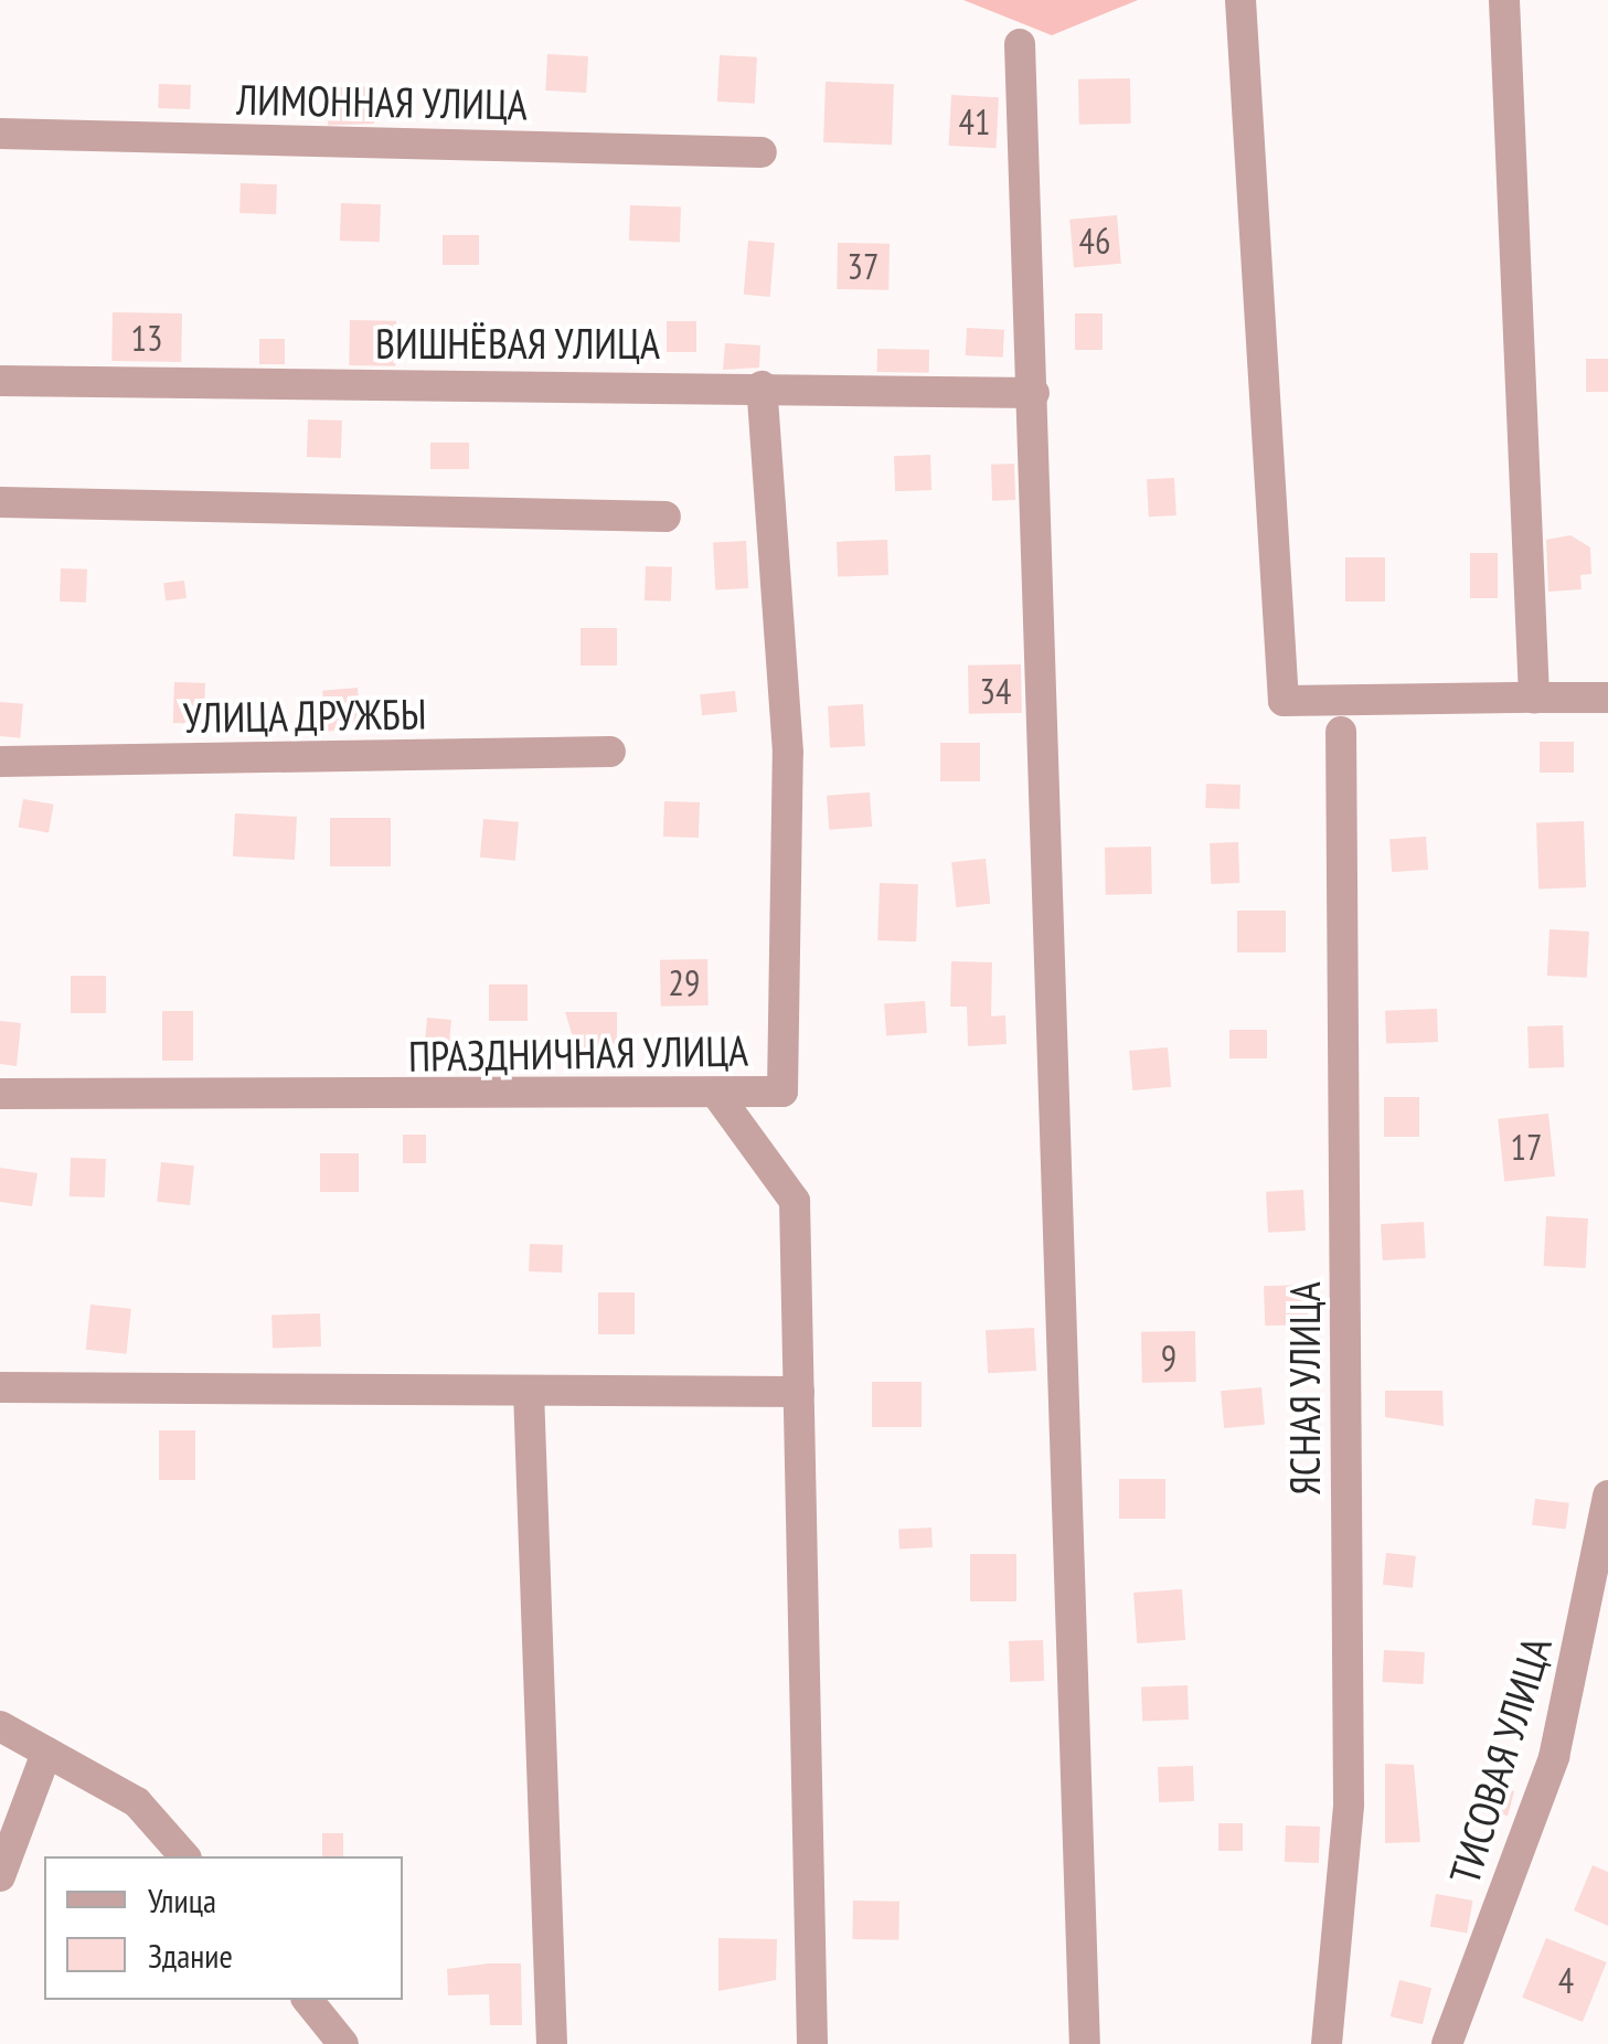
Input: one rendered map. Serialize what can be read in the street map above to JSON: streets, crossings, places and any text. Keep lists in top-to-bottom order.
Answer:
{
  "streets": {
    "street": [
      "ЛИМОННАЯ УЛИЦА",
      "ВИШНЁВАЯ УЛИЦА",
      "УЛИЦА ДРУЖБЫ",
      "ПРАЗДНИЧНАЯ УЛИЦА",
      "ЯСНАЯ УЛИЦА",
      "ТИСОВАЯ УЛИЦА"
    ]
  },
  "crossings": [
    ["ВИШНЁВАЯ УЛИЦА", "ПРАЗДНИЧНАЯ УЛИЦА"]
  ],
  "house_numbers": [
    "41",
    "46",
    "37",
    "13",
    "34",
    "29",
    "17",
    "9",
    "4"
  ],
  "legend": ["Улица", "Здание"]
}
